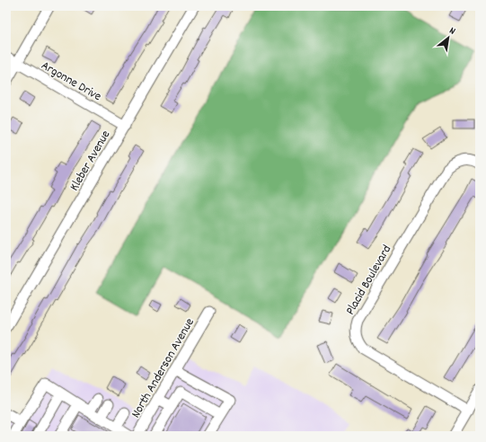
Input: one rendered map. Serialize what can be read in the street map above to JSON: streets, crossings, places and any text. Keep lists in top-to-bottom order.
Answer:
{
  "streets": {
    "street": [
      "Argonne Drive",
      "Kleber Avenue",
      "Placid Boulevard",
      "North Anderson Avenue"
    ]
  },
  "crossings": [
    ["Argonne Drive", "Kleber Avenue"]
  ],
  "north": "top right"
}
